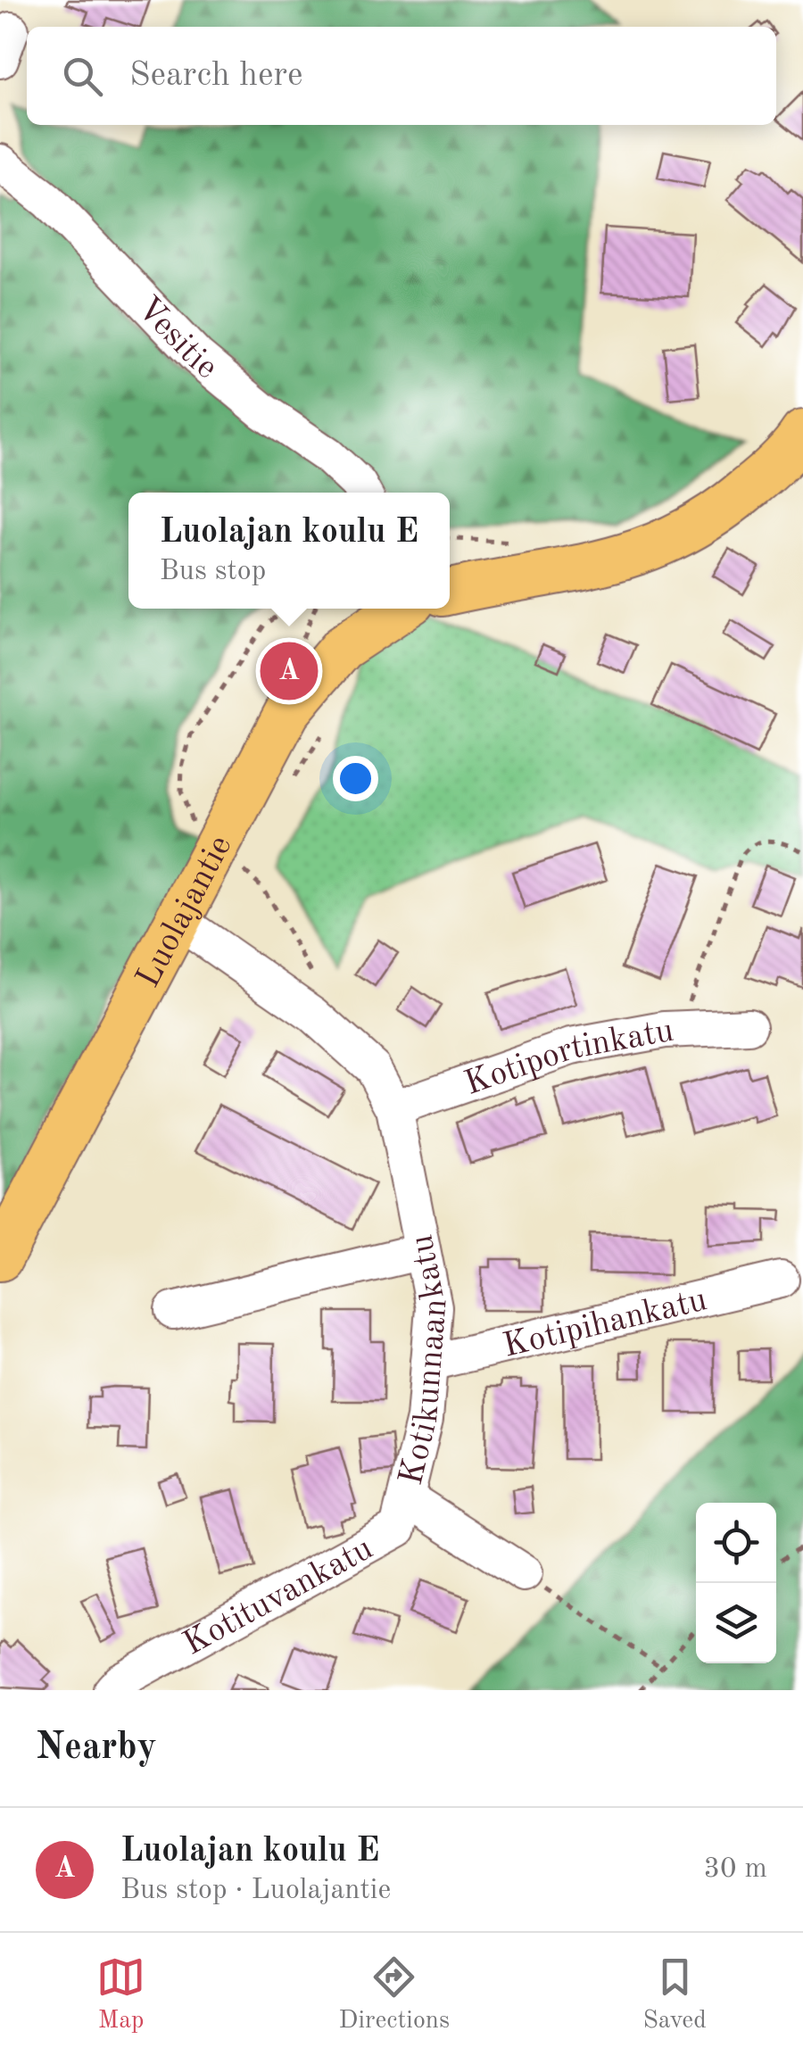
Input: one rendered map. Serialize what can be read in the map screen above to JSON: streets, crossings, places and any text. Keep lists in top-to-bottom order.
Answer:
{
  "streets": {
    "main road": ["Luolajantie"],
    "street": [
      "Vesitie",
      "Kotiportinkatu",
      "Kotipihankatu",
      "Kotikunnaankatu",
      "Kotituvankatu"
    ]
  },
  "crossings": [
    ["Luolajantie", "Kotikunnaankatu"],
    ["Kotiportinkatu", "Kotikunnaankatu"],
    ["Kotipihankatu", "Kotikunnaankatu"],
    ["Kotikunnaankatu", "Kotituvankatu"]
  ],
  "page": {
    "search": "Search here",
    "popup": ["Luolajan koulu E", "Bus stop"],
    "pins": "A",
    "heading": "Nearby",
    "list": [
      {
        "mark": "A",
        "name": "Luolajan koulu E",
        "note": "Bus stop · Luolajantie",
        "value": "30 m"
      }
    ],
    "nav": ["Map", "Directions", "Saved"]
  }
}
